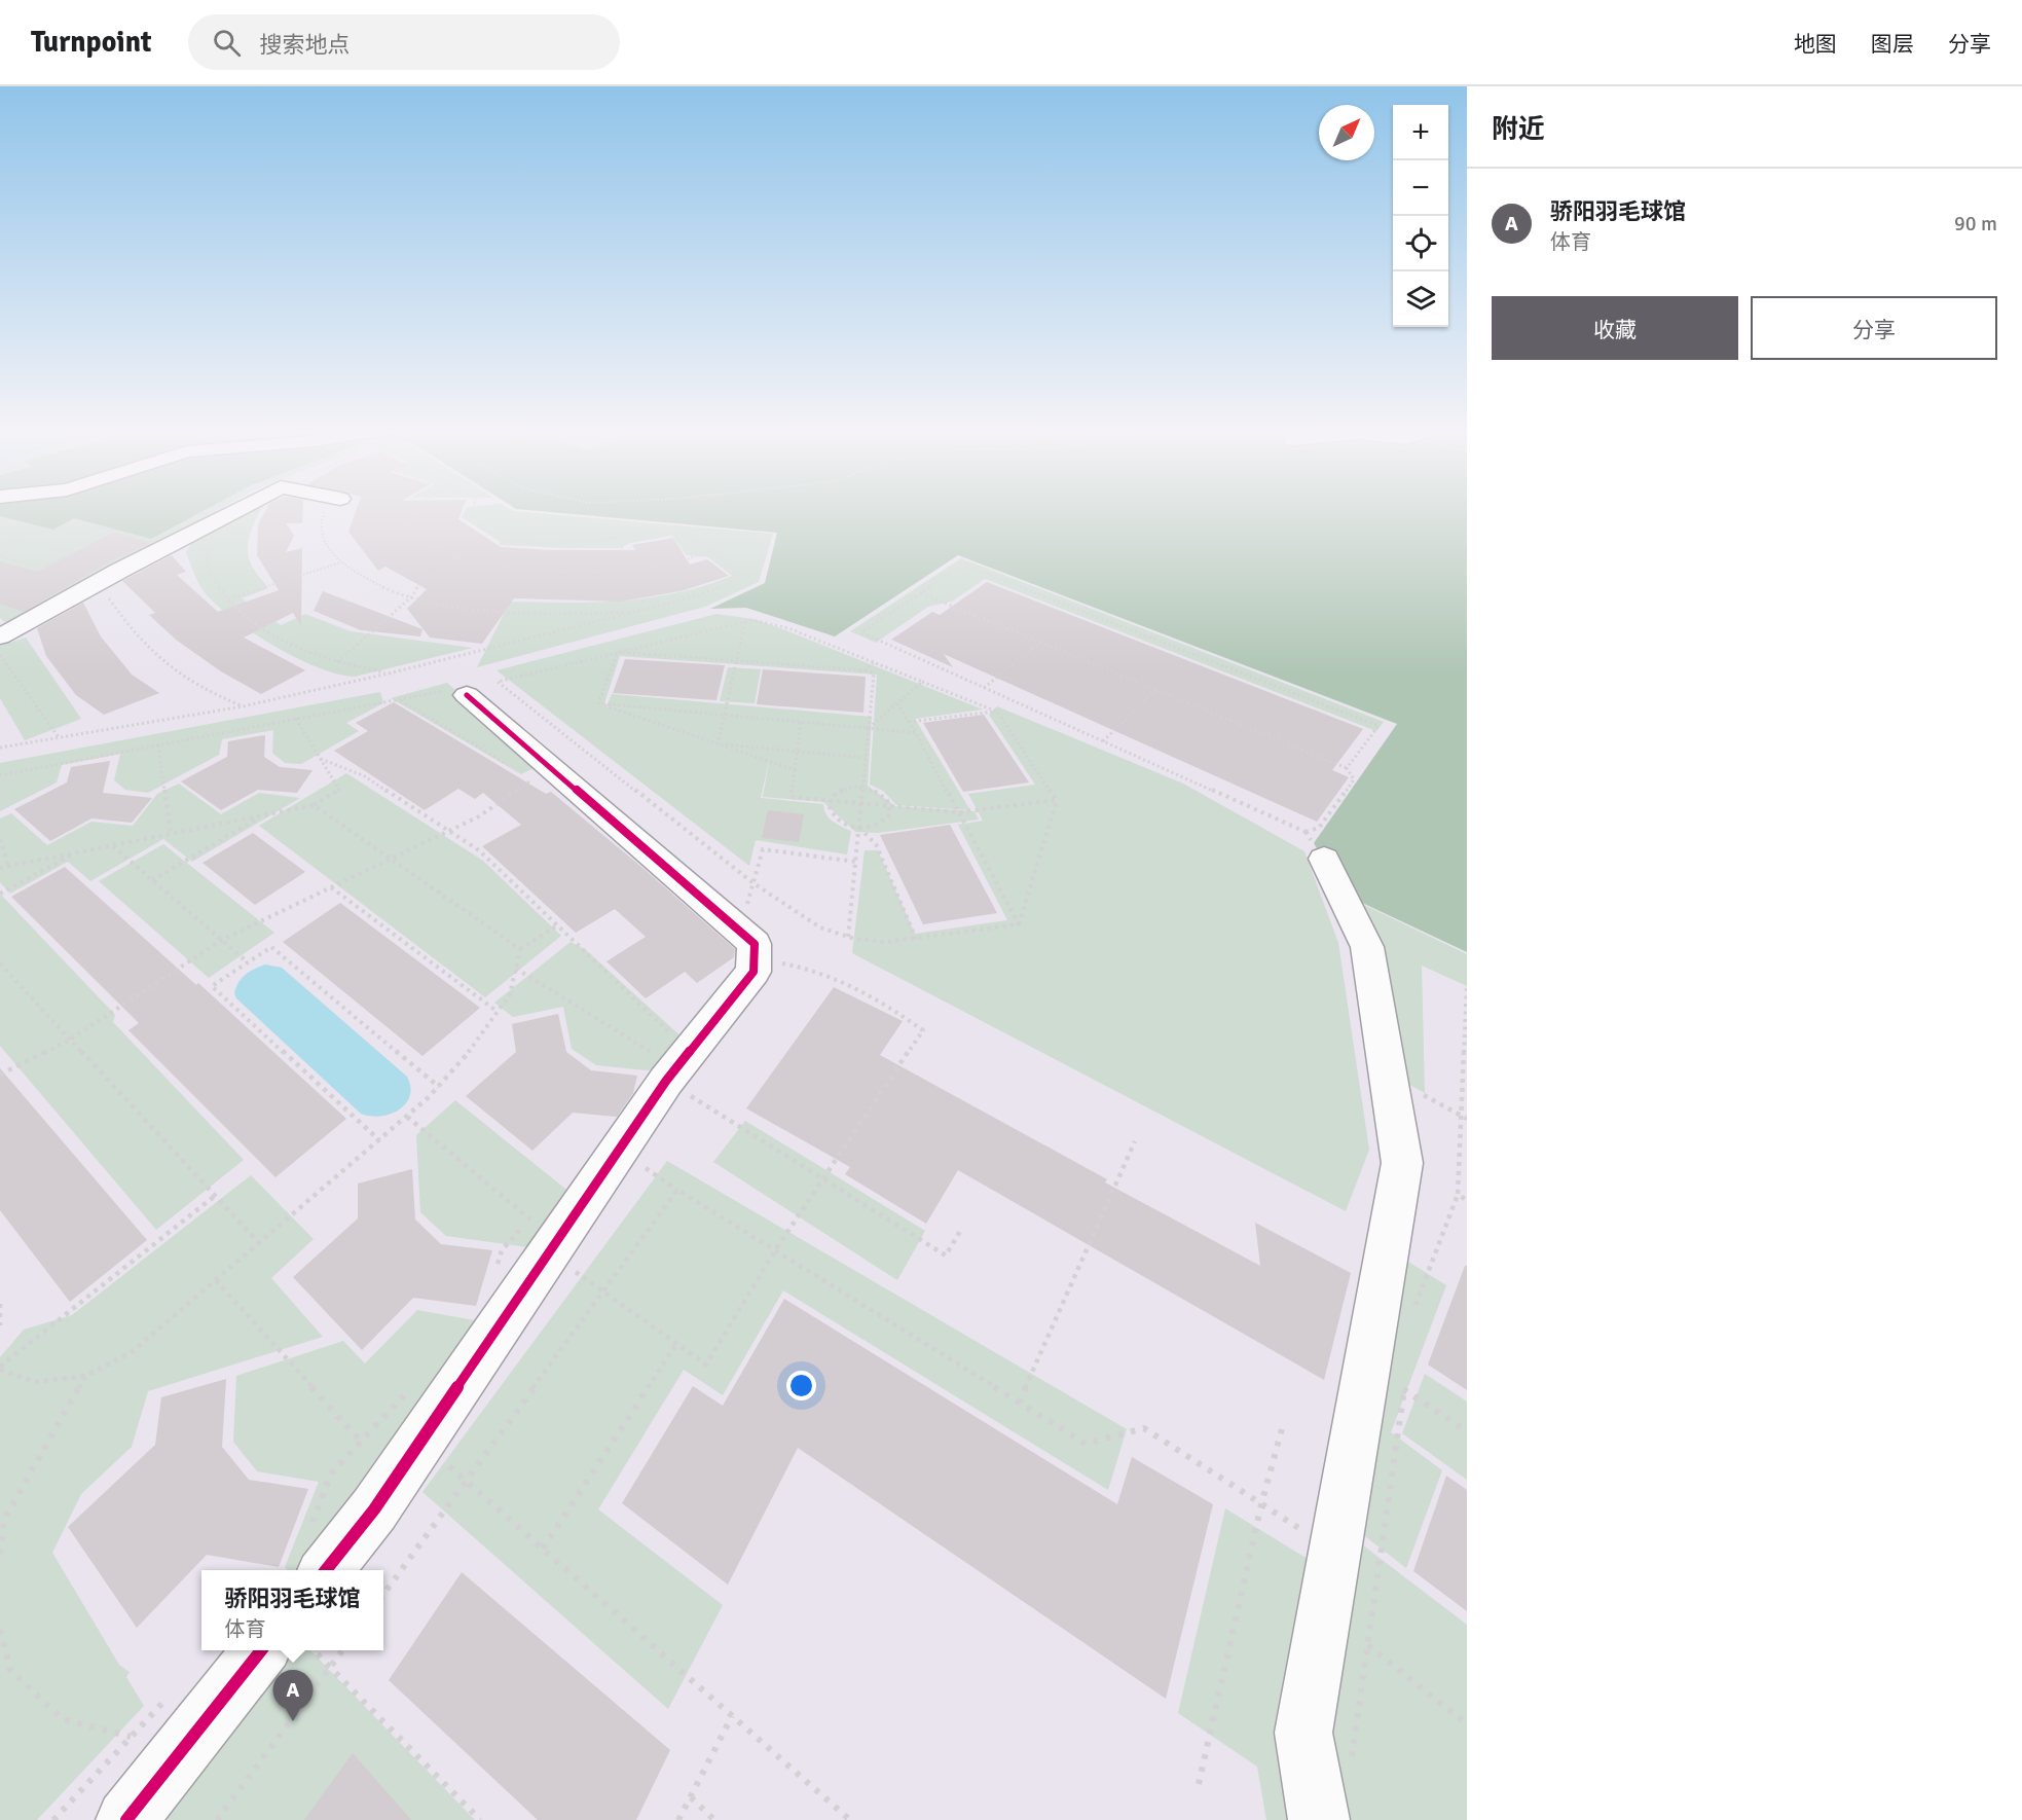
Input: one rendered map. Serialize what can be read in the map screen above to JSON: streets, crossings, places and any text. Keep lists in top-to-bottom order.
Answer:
{
  "north": "top right",
  "page": {
    "header": "Turnpoint",
    "search": "搜索地点",
    "nav": ["地图", "图层", "分享"],
    "heading": "附近",
    "map_buttons": ["+", "−"],
    "list": [
      {
        "mark": "A",
        "name": "骄阳羽毛球馆",
        "note": "体育",
        "value": "90 m"
      }
    ],
    "buttons": ["收藏", "分享"],
    "popup": ["骄阳羽毛球馆", "体育"],
    "pins": "A"
  }
}
